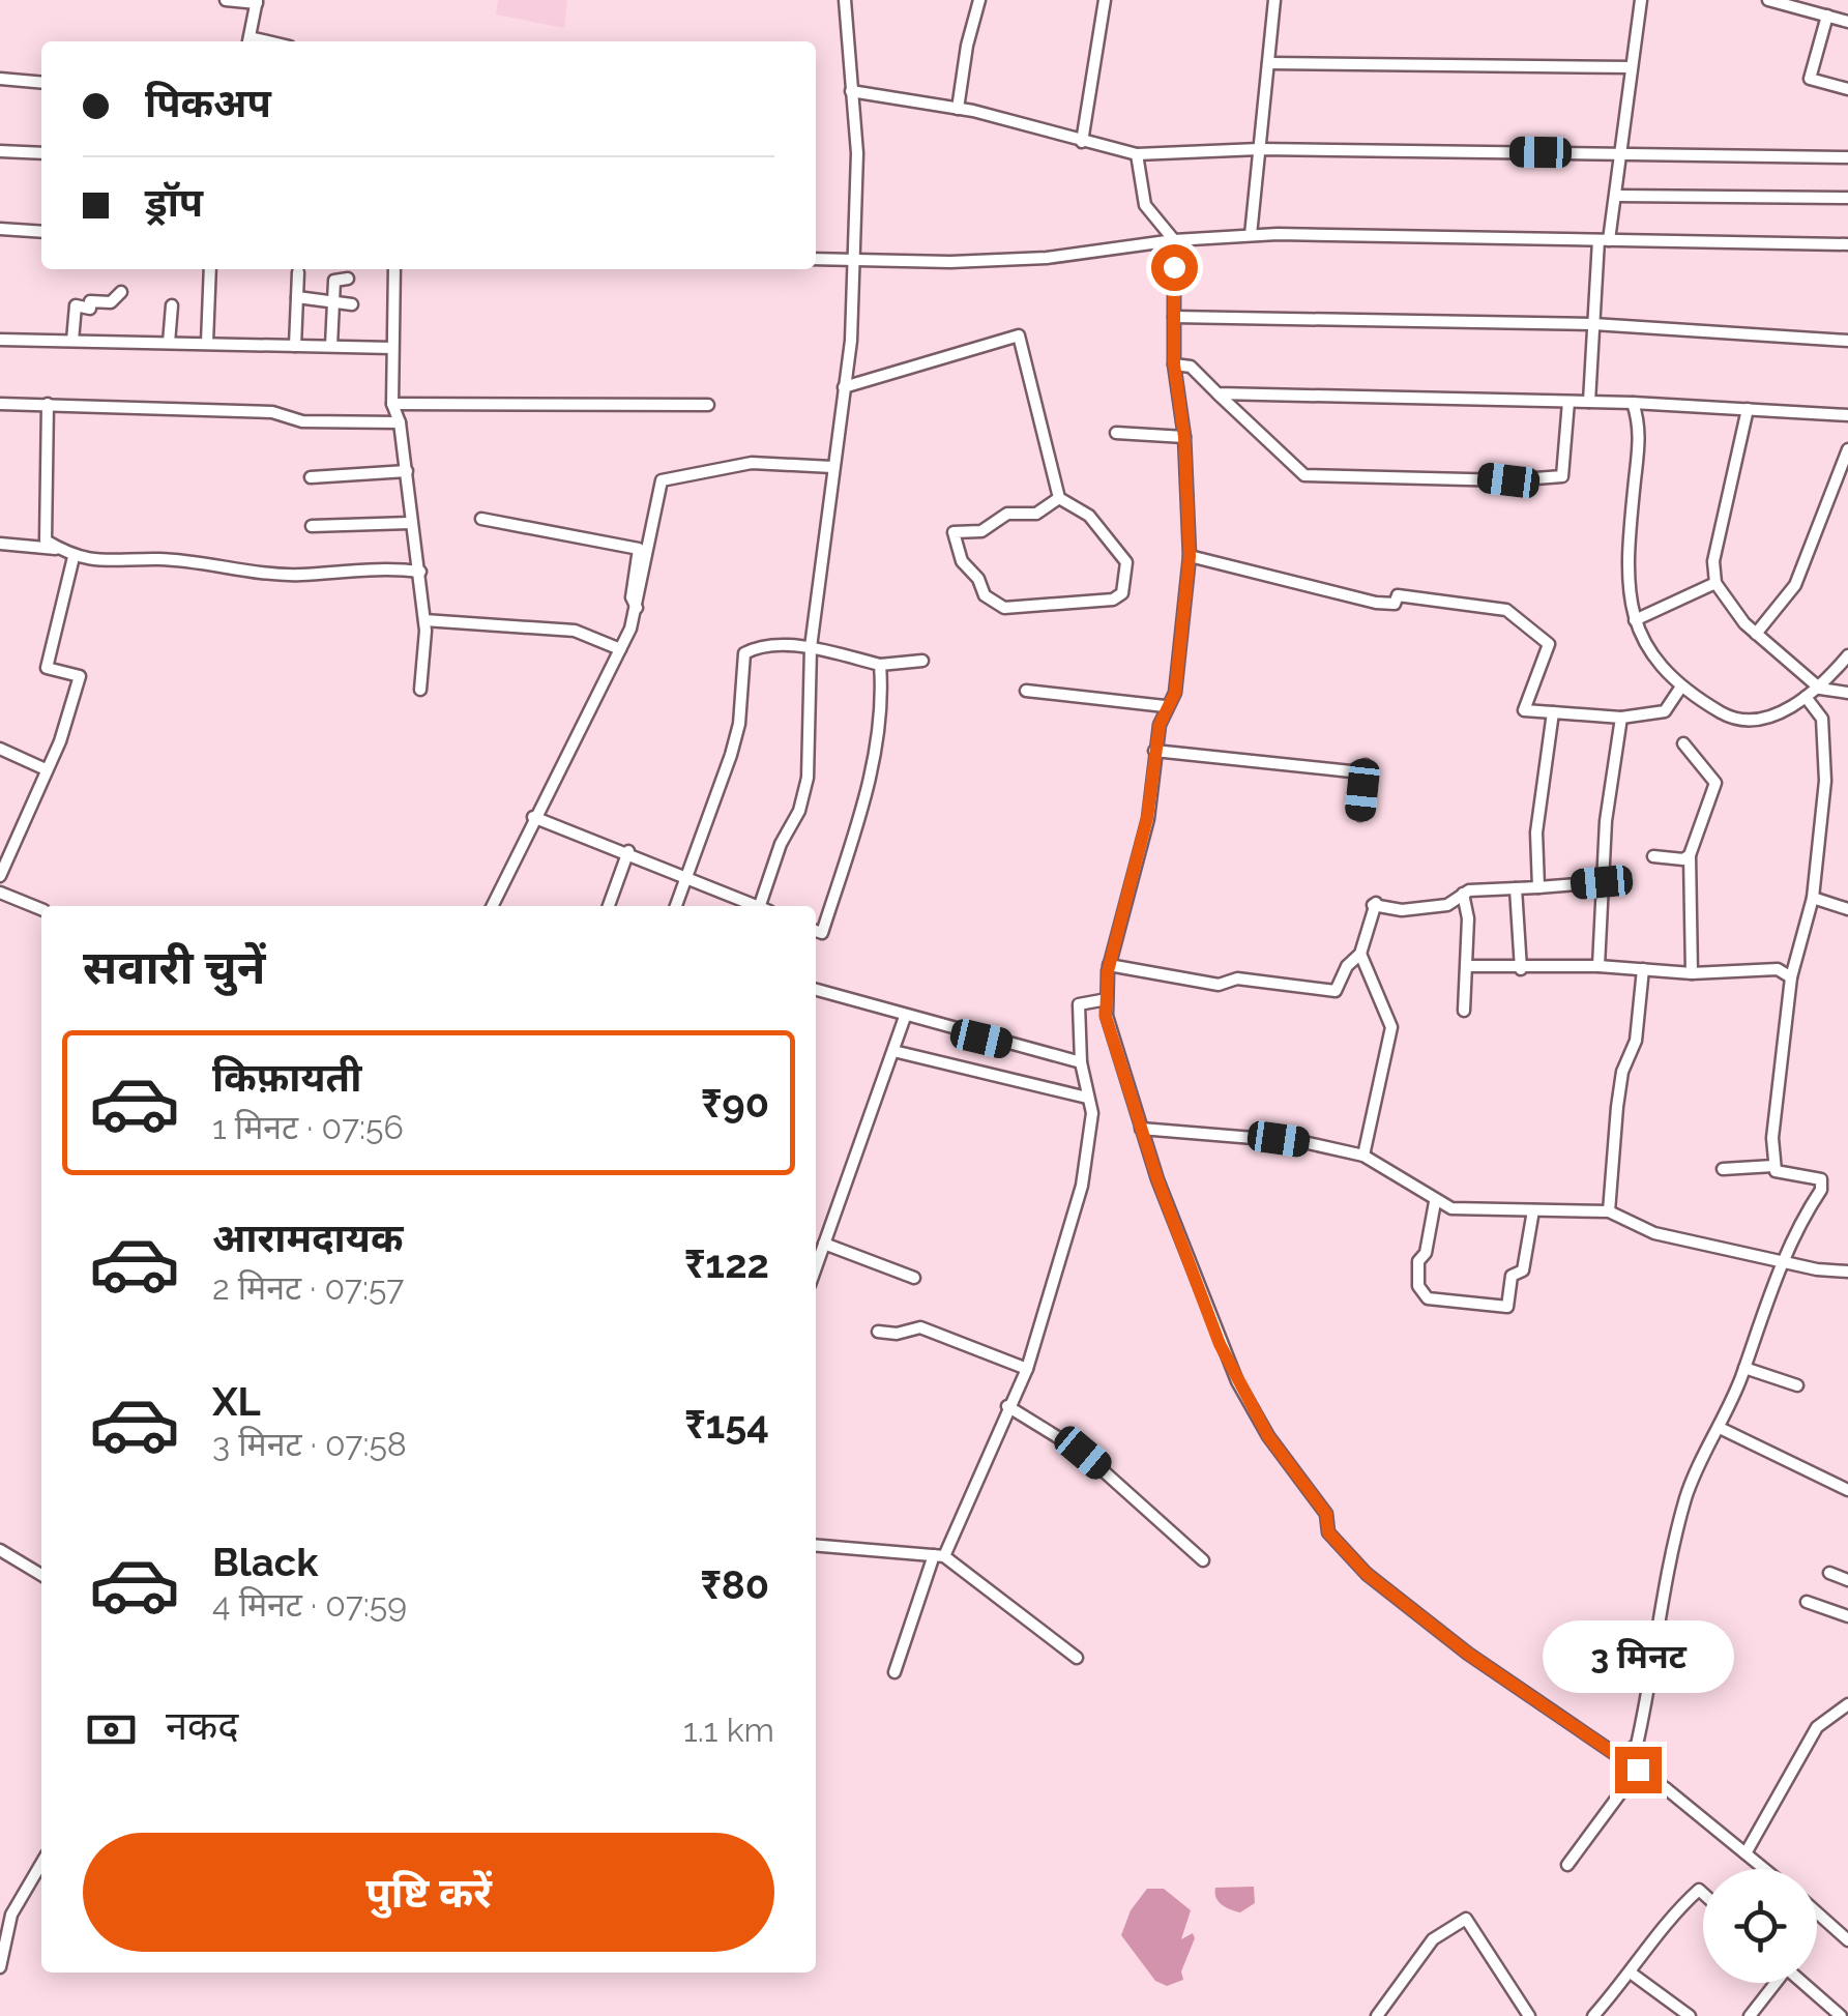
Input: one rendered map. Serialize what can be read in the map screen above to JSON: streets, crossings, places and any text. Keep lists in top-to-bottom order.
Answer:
{
  "page": {
    "banner": ["पिकअप", "ड्रॉप"],
    "heading": "सवारी चुनें",
    "list": [
      {
        "name": "किफ़ायती",
        "note": "1 मिनट · 07:56",
        "value": "₹90"
      },
      {
        "name": "आरामदायक",
        "note": "2 मिनट · 07:57",
        "value": "₹122"
      },
      {
        "name": "XL",
        "note": "3 मिनट · 07:58",
        "value": "₹154"
      },
      {
        "name": "Black",
        "note": "4 मिनट · 07:59",
        "value": "₹80"
      }
    ],
    "bubble": "3 मिनट",
    "pay": ["नकद", "1.1 km"],
    "buttons": "पुष्टि करें"
  }
}
